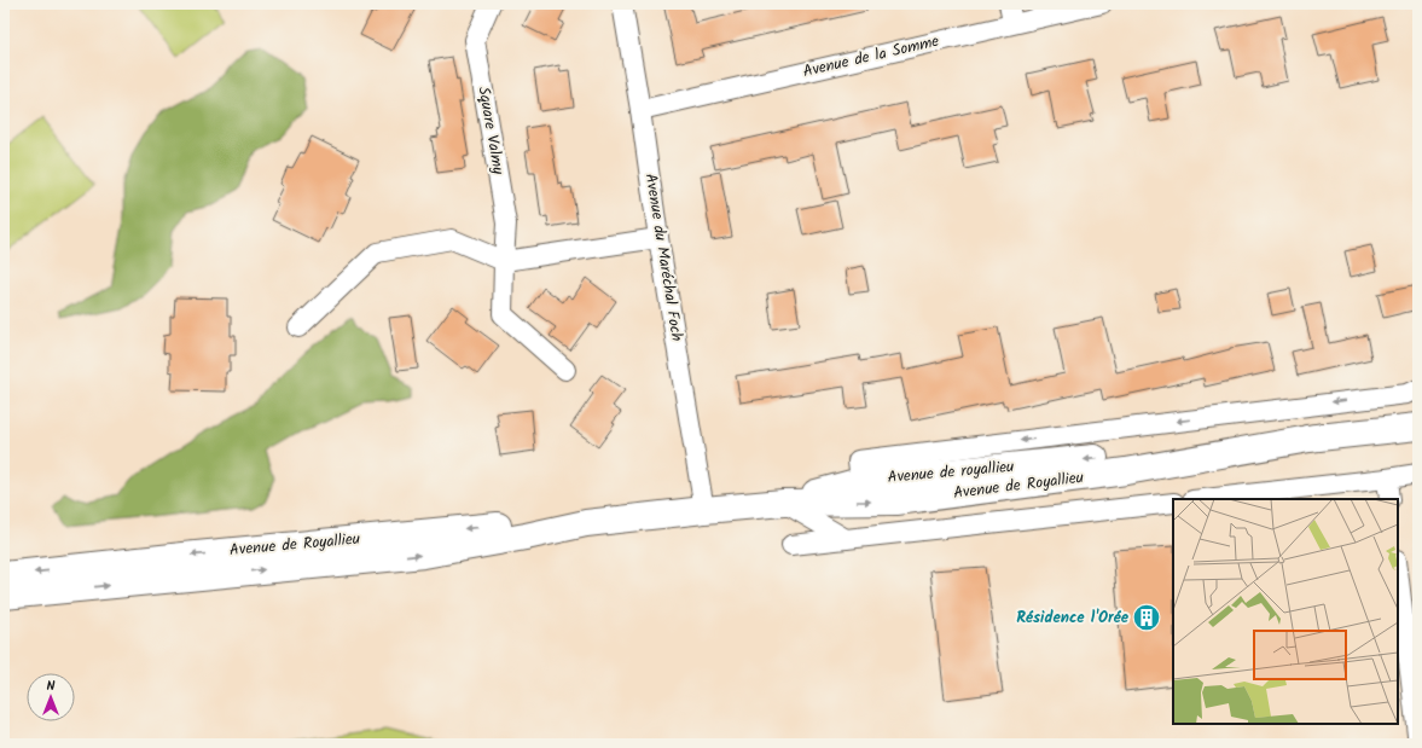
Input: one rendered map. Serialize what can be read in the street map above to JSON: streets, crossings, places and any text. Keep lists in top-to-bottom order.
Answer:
{
  "streets": {
    "main road": ["Avenue de royallieu", "Avenue de Royallieu"],
    "street": ["Avenue de la Somme", "Square Valmy", "Avenue du Maréchal Foch"]
  },
  "crossings": [
    ["Avenue de la Somme", "Avenue du Maréchal Foch"],
    ["Avenue de royallieu", "Avenue de Royallieu"]
  ],
  "one_way": ["Avenue de royallieu"],
  "places": {
    "building": ["Résidence l'Orée"]
  },
  "north": "top"
}
